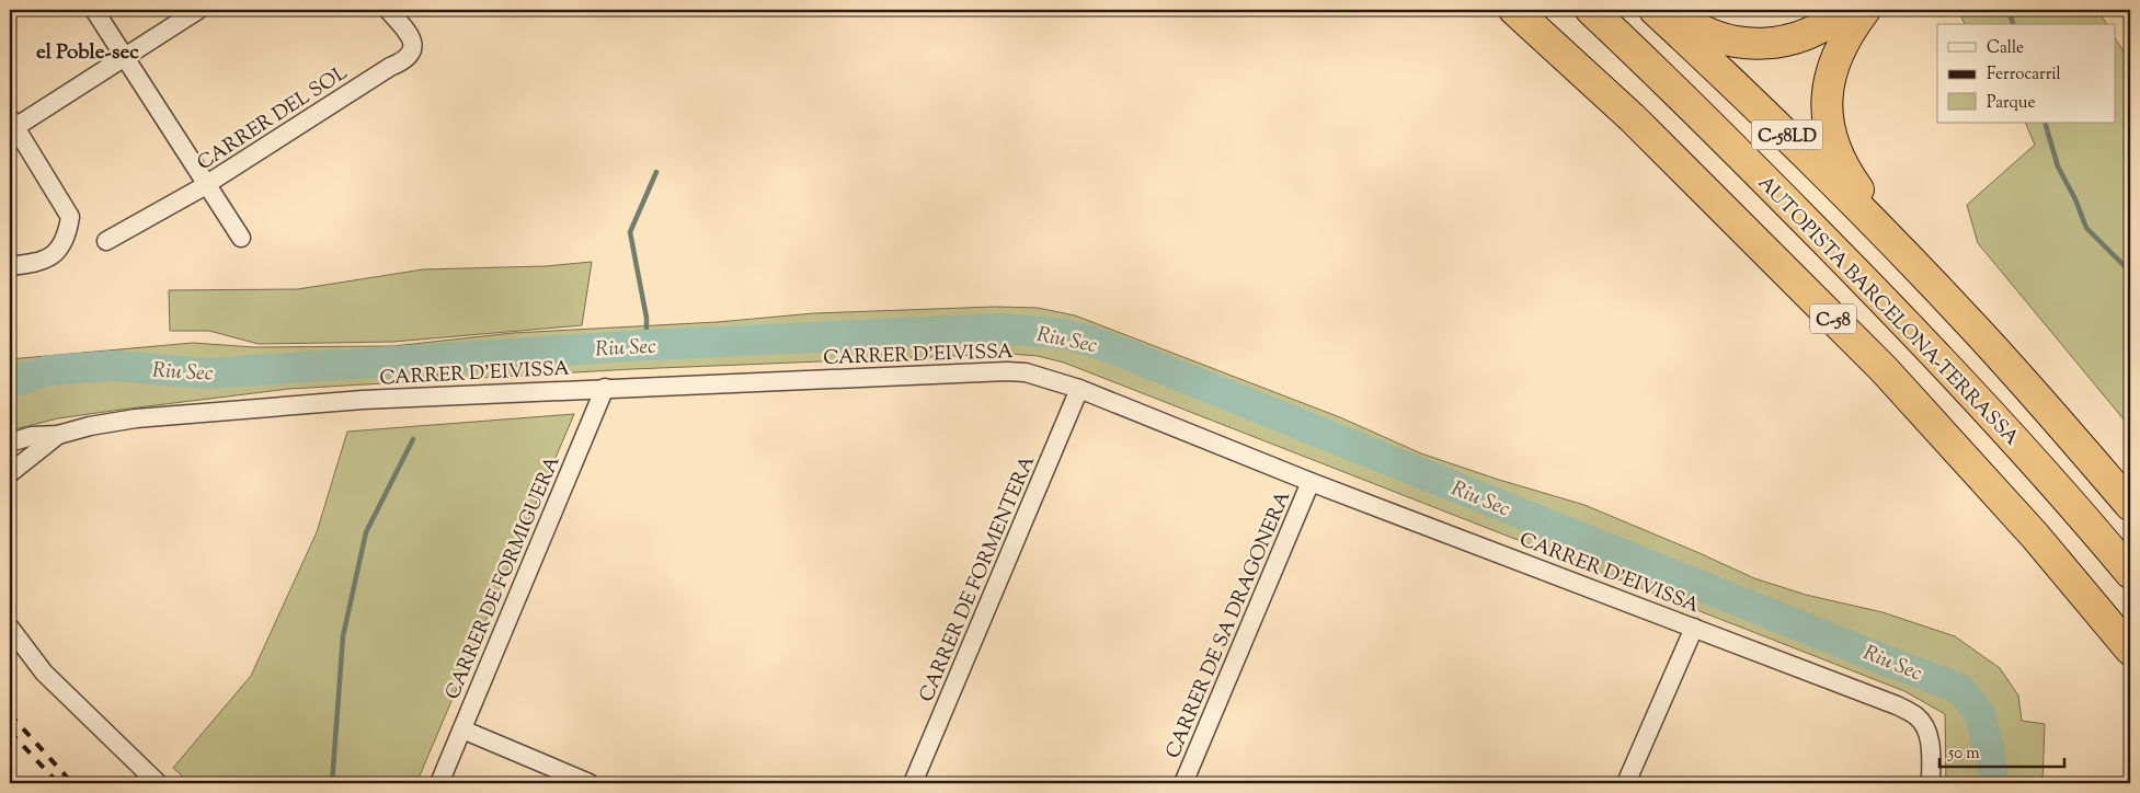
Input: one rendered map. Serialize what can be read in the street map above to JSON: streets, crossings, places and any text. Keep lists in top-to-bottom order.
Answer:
{
  "streets": {
    "highway": ["C-58LD", "AUTOPISTA BARCELONA-TERRASSA", "C-58"],
    "street": [
      "CARRER DEL SOL",
      "CARRER D'EIVISSA",
      "CARRER DE FORMIGUERA",
      "CARRER DE FORMENTERA",
      "CARRER DE SA DRAGONERA"
    ]
  },
  "crossings": [
    ["CARRER D'EIVISSA", "CARRER DE FORMIGUERA"],
    ["CARRER D'EIVISSA", "CARRER DE FORMENTERA"],
    ["CARRER D'EIVISSA", "CARRER DE SA DRAGONERA"]
  ],
  "districts": ["el Poble-sec"],
  "water": ["Riu Sec"],
  "legend": ["Calle", "Ferrocarril", "Parque"],
  "scale_bar": "50 m"
}
